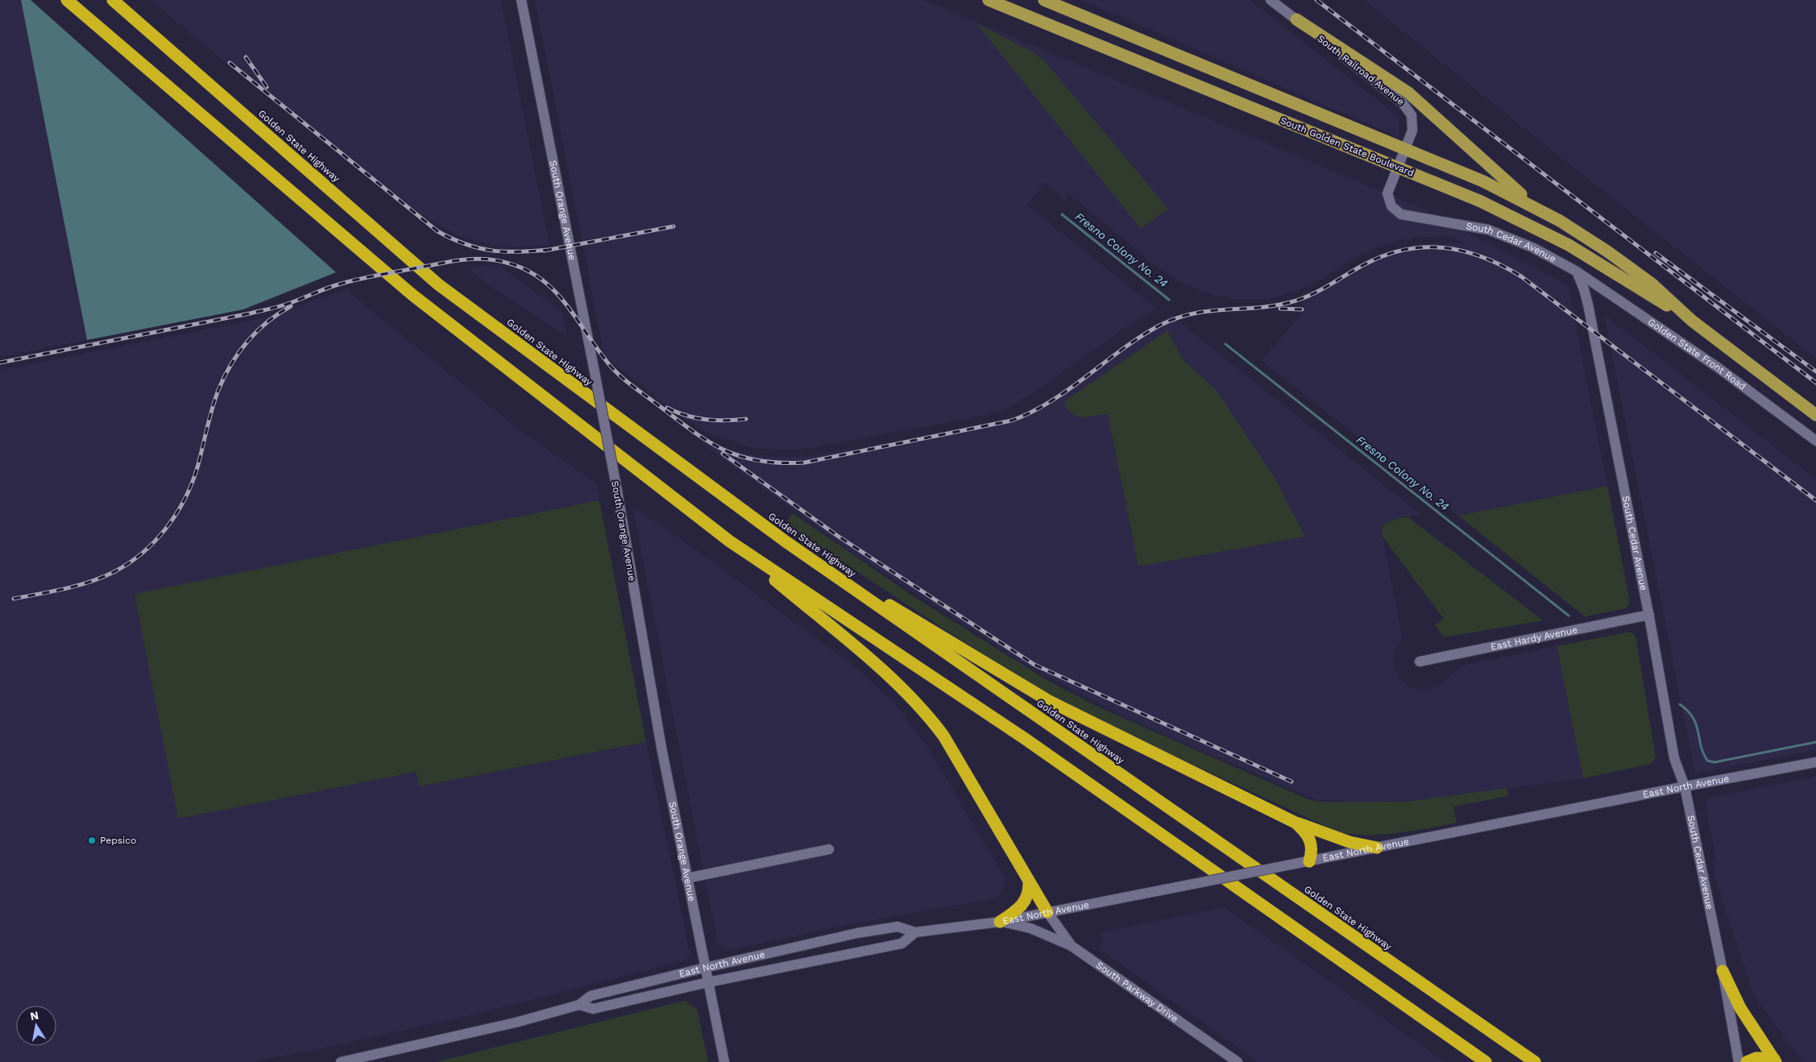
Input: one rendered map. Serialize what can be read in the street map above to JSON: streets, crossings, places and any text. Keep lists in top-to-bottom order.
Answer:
{
  "streets": {
    "highway": ["Golden State Highway"],
    "main road": ["South Golden State Boulevard"],
    "street": [
      "South Railroad Avenue",
      "South Orange Avenue",
      "South Cedar Avenue",
      "Golden State Front Road",
      "East Hardy Avenue",
      "East North Avenue",
      "South Parkway Drive"
    ]
  },
  "crossings": [
    ["South Railroad Avenue", "South Golden State Boulevard"],
    ["South Railroad Avenue", "South Cedar Avenue"],
    ["South Golden State Boulevard", "South Cedar Avenue"],
    ["South Orange Avenue", "East North Avenue"],
    ["South Cedar Avenue", "Golden State Front Road"],
    ["South Cedar Avenue", "East Hardy Avenue"],
    ["South Cedar Avenue", "East North Avenue"],
    ["East North Avenue", "South Parkway Drive"]
  ],
  "water": ["Fresno Colony No. 24"],
  "places": ["Pepsico"],
  "north": "top"
}
